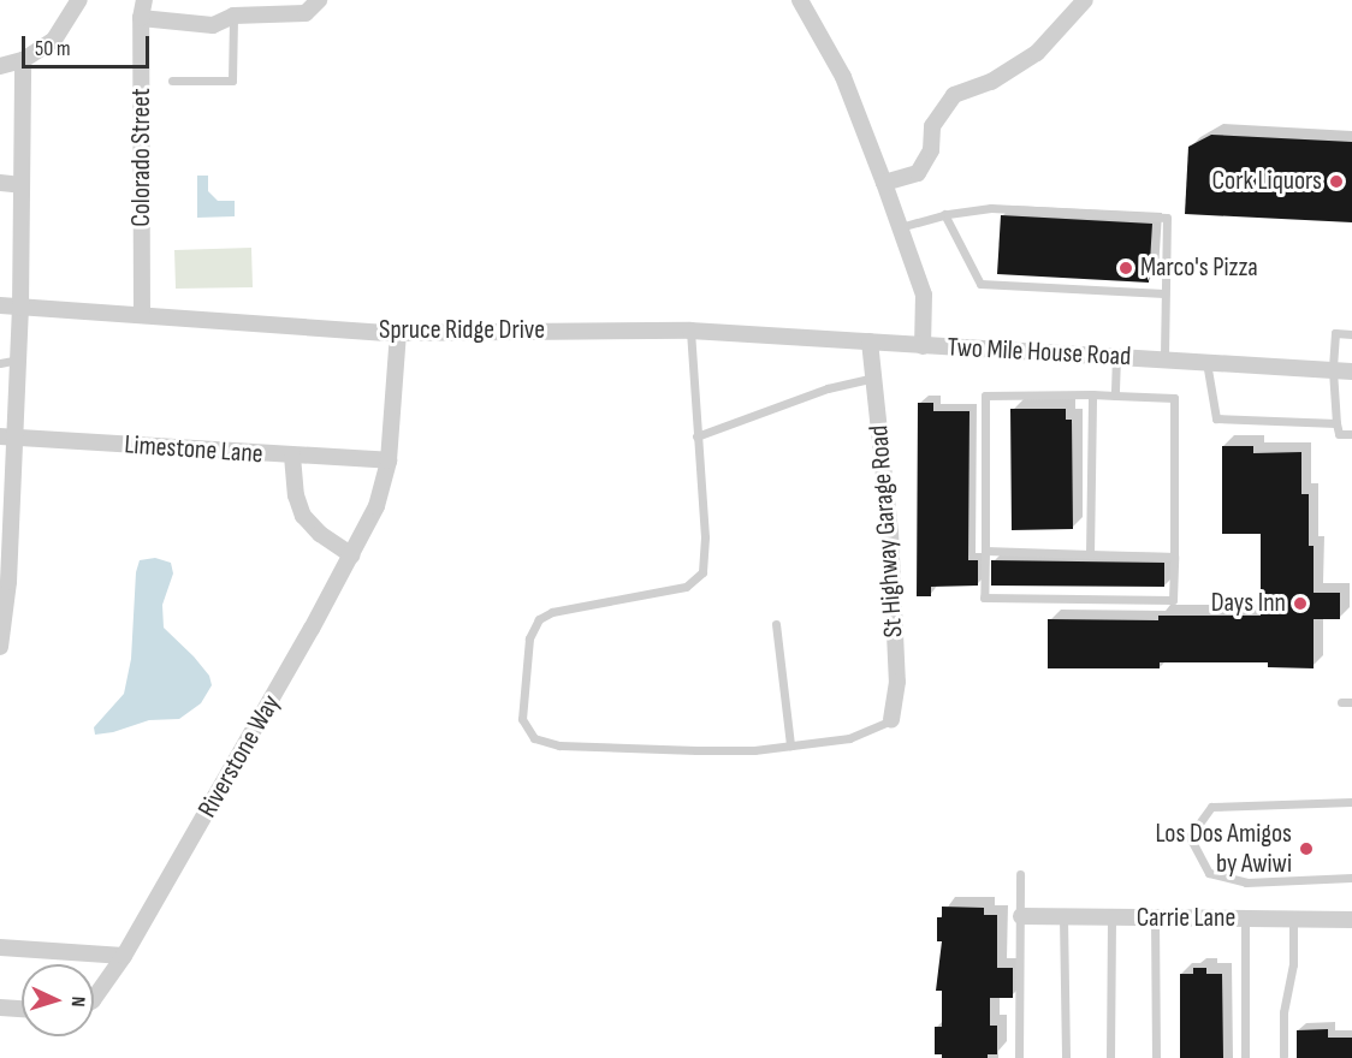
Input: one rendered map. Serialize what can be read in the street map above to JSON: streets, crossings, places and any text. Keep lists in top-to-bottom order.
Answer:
{
  "streets": {
    "street": [
      "Colorado Street",
      "Spruce Ridge Drive",
      "Two Mile House Road",
      "Limestone Lane",
      "St Highway Garage Road",
      "Riverstone Way",
      "Carrie Lane"
    ]
  },
  "crossings": [
    ["Colorado Street", "Spruce Ridge Drive"],
    ["Spruce Ridge Drive", "Two Mile House Road"],
    ["Spruce Ridge Drive", "St Highway Garage Road"],
    ["Spruce Ridge Drive", "Riverstone Way"],
    ["Limestone Lane", "Riverstone Way"]
  ],
  "places": [
    "Cork Liquors",
    "Marco's Pizza",
    "Days Inn",
    "Los Dos Amigos by Awiwi"
  ],
  "scale_bar": "50 m",
  "north": "right"
}
